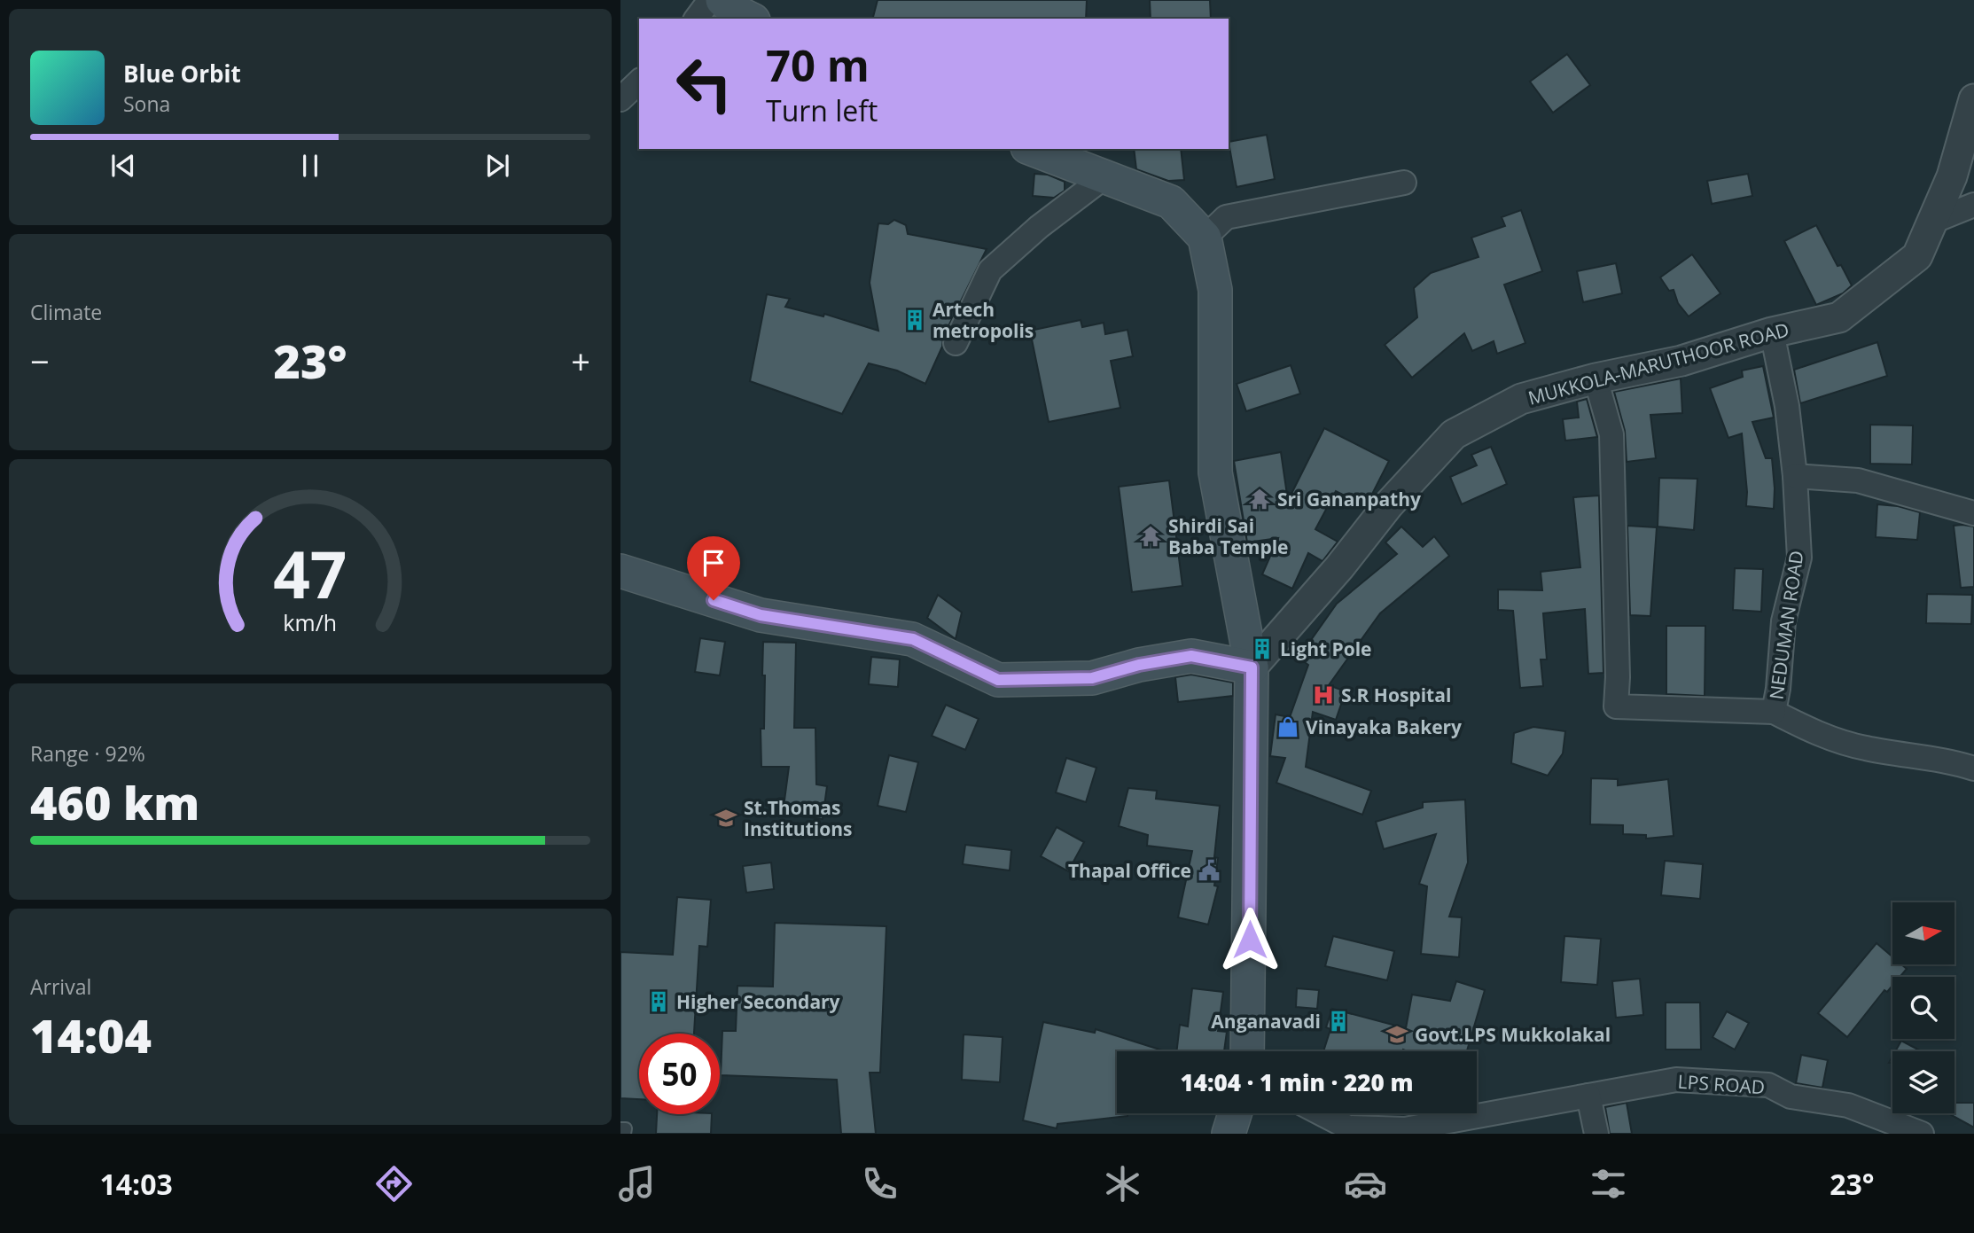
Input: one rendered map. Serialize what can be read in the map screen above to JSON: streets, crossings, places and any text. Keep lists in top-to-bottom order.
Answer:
{
  "streets": {
    "street": ["MUKKOLA-MARUTHOOR ROAD", "NEDUMAN ROAD", "LPS ROAD"]
  },
  "crossings": [
    ["MUKKOLA-MARUTHOOR ROAD", "NEDUMAN ROAD"]
  ],
  "places": {
    "building": [
      "Artech metropolis",
      "Light Pole",
      "Higher Secondary",
      "Anganavadi"
    ],
    "temple": ["Sri Gananpathy", "Shirdi Sai Baba Temple"],
    "hospital": ["S.R Hospital"],
    "shop": ["Vinayaka Bakery"],
    "school or university": ["St.Thomas Institutions", "Govt.LPS Mukkolakal"],
    "public building": ["Thapal Office"]
  },
  "north": "right",
  "page": {
    "turn": ["70 m", "Turn left"],
    "song": ["Blue Orbit", "Sona"],
    "tile": [
      "Climate",
      ["Range · 92%", "460 km"],
      ["Arrival", "14:04"]
    ],
    "heat": ["−", "23°", "+"],
    "limit": "50",
    "trip": "14:04 · 1 min · 220 m",
    "tabs": ["14:03", "23°"],
    "gauge": ["47", "km/h"]
  }
}
